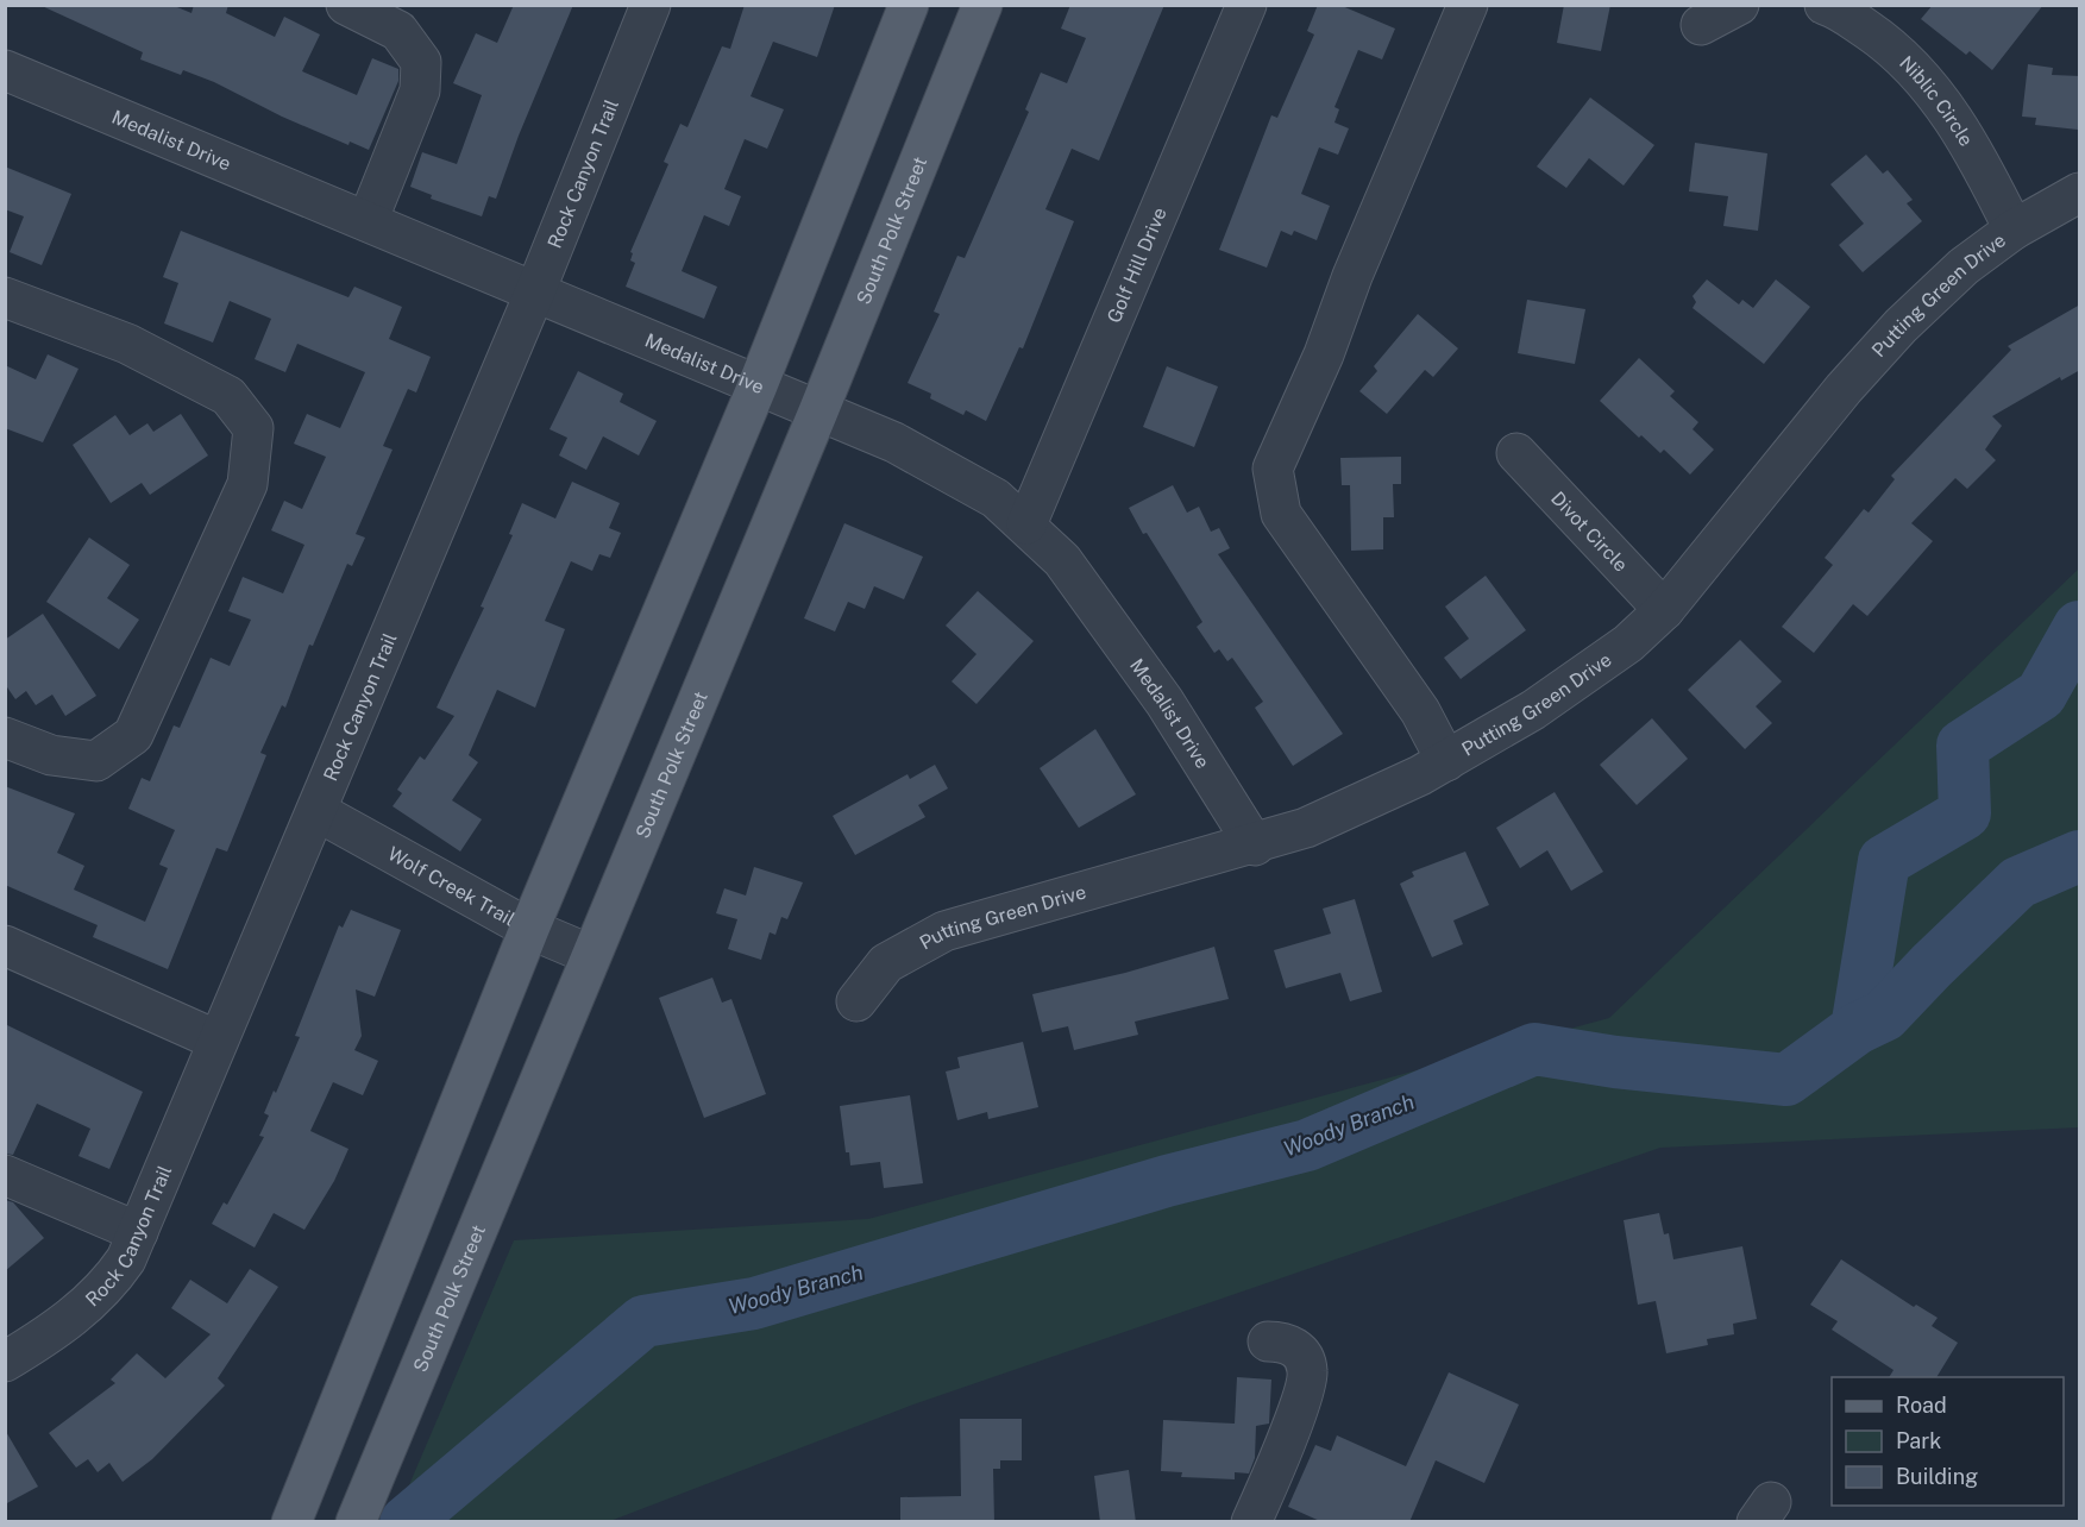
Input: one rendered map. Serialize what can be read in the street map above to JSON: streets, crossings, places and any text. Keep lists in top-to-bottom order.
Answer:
{
  "streets": {
    "main road": ["South Polk Street"],
    "street": [
      "Niblic Circle",
      "Medalist Drive",
      "Rock Canyon Trail",
      "Golf Hill Drive",
      "Putting Green Drive",
      "Divot Circle",
      "Wolf Creek Trail"
    ]
  },
  "crossings": [
    ["Niblic Circle", "Putting Green Drive"],
    ["Medalist Drive", "Rock Canyon Trail"],
    ["Medalist Drive", "South Polk Street"],
    ["Medalist Drive", "Golf Hill Drive"],
    ["Medalist Drive", "Putting Green Drive"],
    ["Rock Canyon Trail", "Wolf Creek Trail"],
    ["South Polk Street", "Wolf Creek Trail"],
    ["Putting Green Drive", "Divot Circle"]
  ],
  "water": ["Woody Branch"],
  "legend": ["Road", "Park", "Building"]
}
